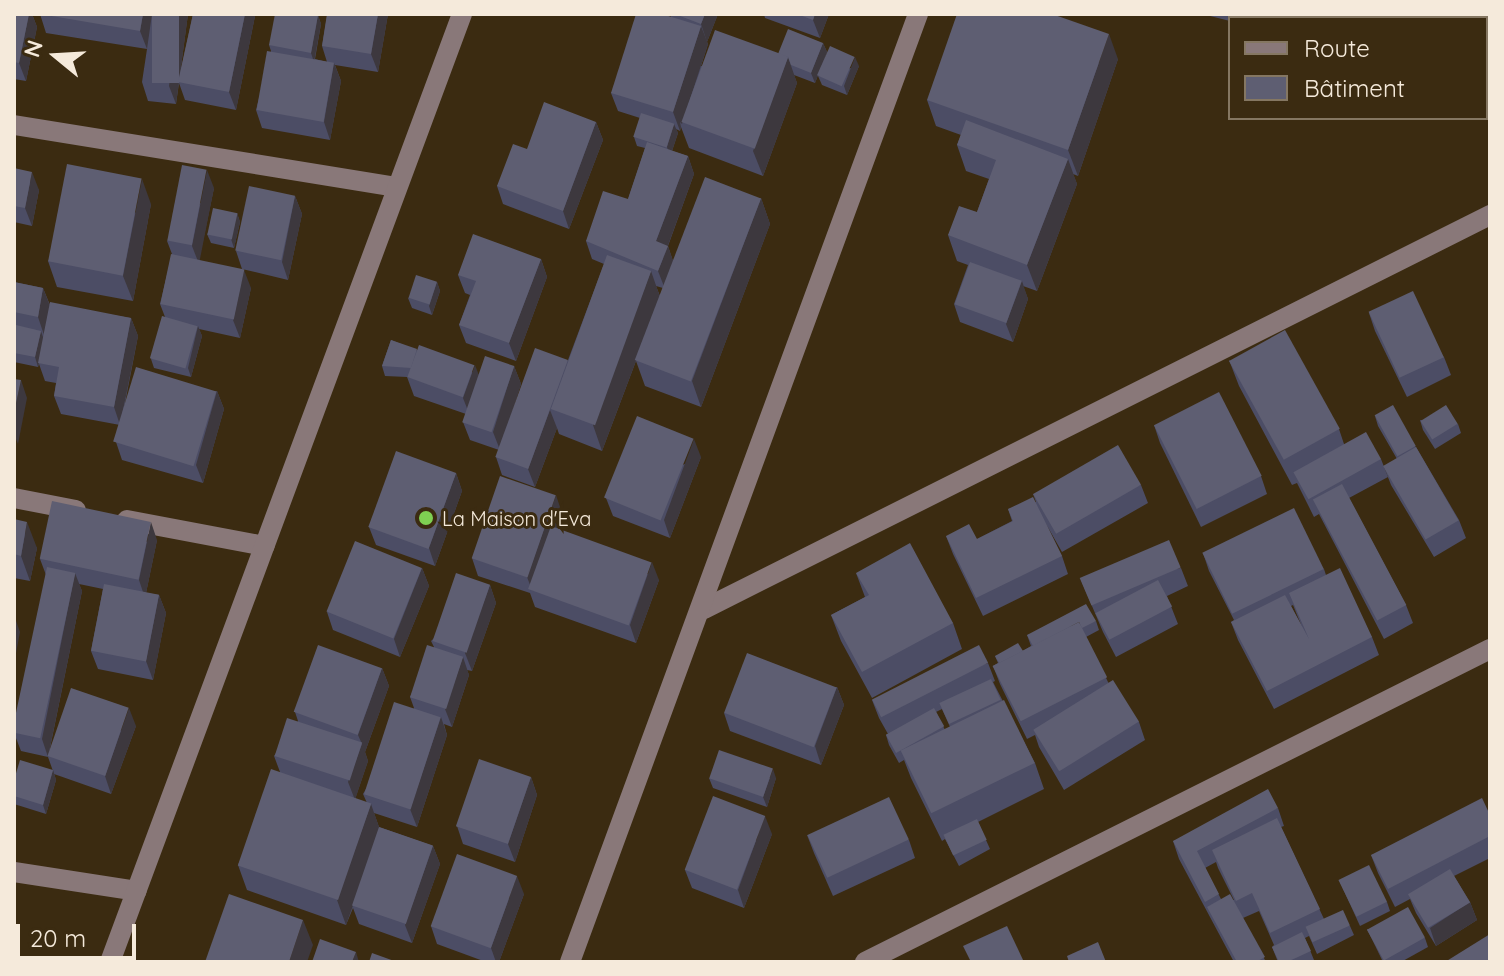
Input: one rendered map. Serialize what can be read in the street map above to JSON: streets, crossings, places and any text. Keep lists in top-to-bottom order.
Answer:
{
  "places": ["La Maison d'Eva"],
  "legend": ["Route", "Bâtiment"],
  "scale_bar": "20 m",
  "north": "left"
}
